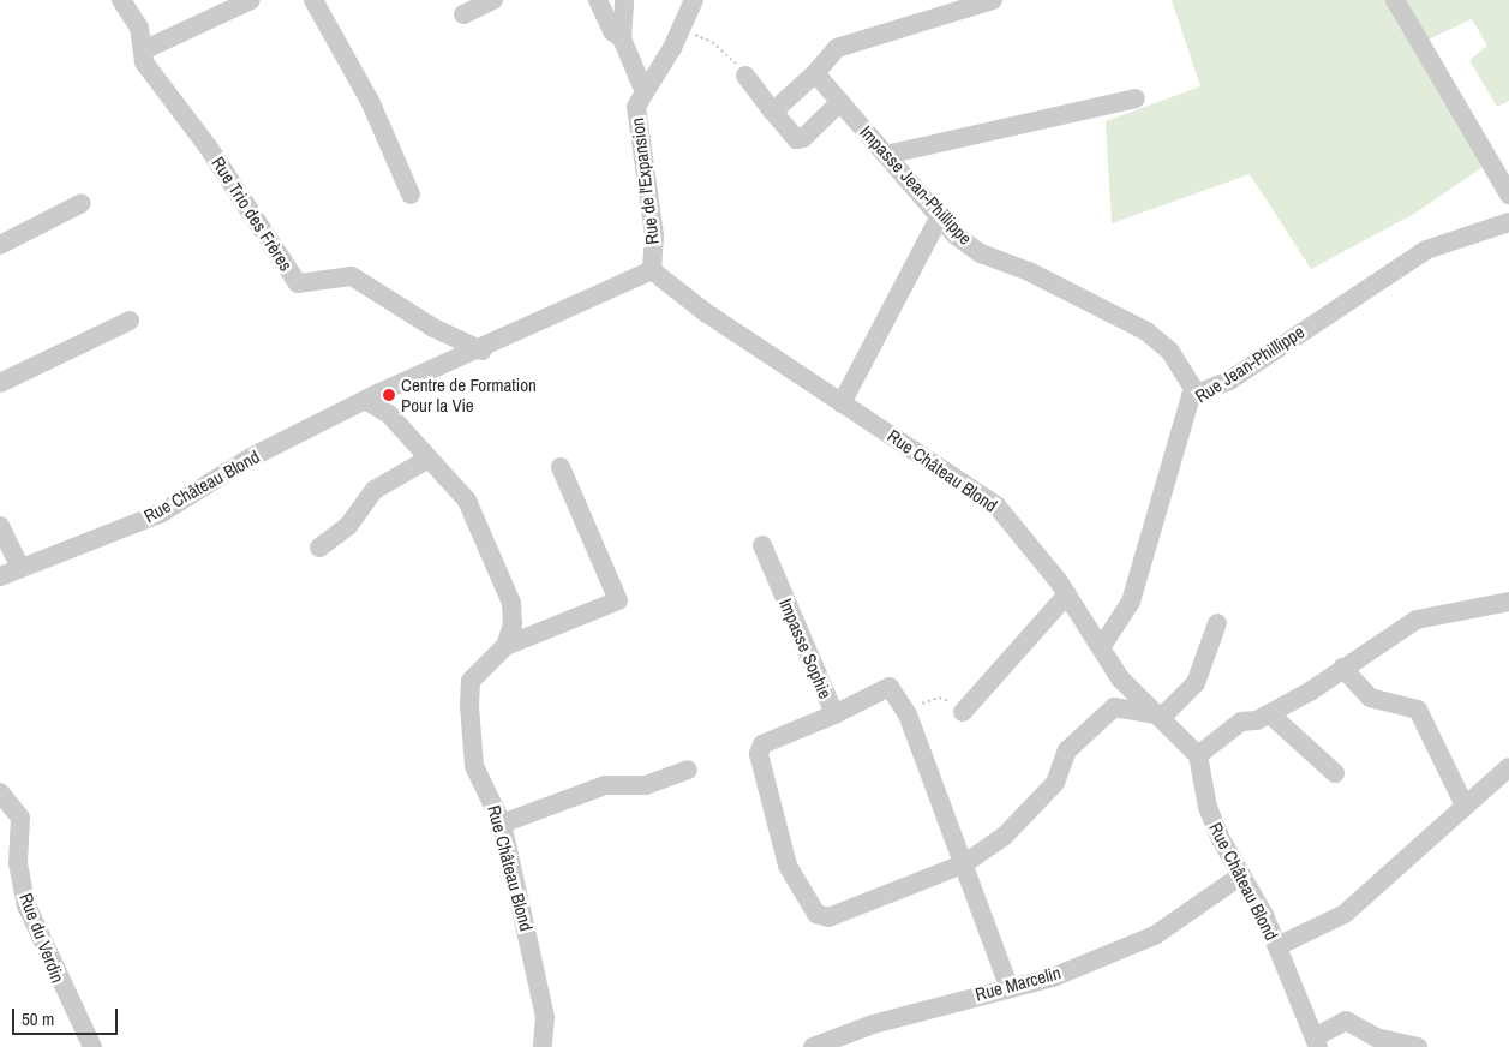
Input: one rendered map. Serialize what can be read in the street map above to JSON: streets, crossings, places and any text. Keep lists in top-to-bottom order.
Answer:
{
  "streets": {
    "street": [
      "Rue de l'Expansion",
      "Impasse Jean-Phillippe",
      "Rue Trio des Frères",
      "Rue Jean-Phillippe",
      "Rue Château Blond",
      "Impasse Sophie",
      "Rue du Verdin",
      "Rue Marcelin"
    ]
  },
  "crossings": [
    ["Rue de l'Expansion", "Rue Château Blond"],
    ["Impasse Jean-Phillippe", "Rue Jean-Phillippe"],
    ["Rue Trio des Frères", "Rue Château Blond"],
    ["Rue Jean-Phillippe", "Rue Château Blond"],
    ["Rue Château Blond", "Rue Marcelin"],
    ["Impasse Sophie", "Rue Marcelin"]
  ],
  "places": ["Centre de Formation Pour la Vie"],
  "scale_bar": "50 m"
}
